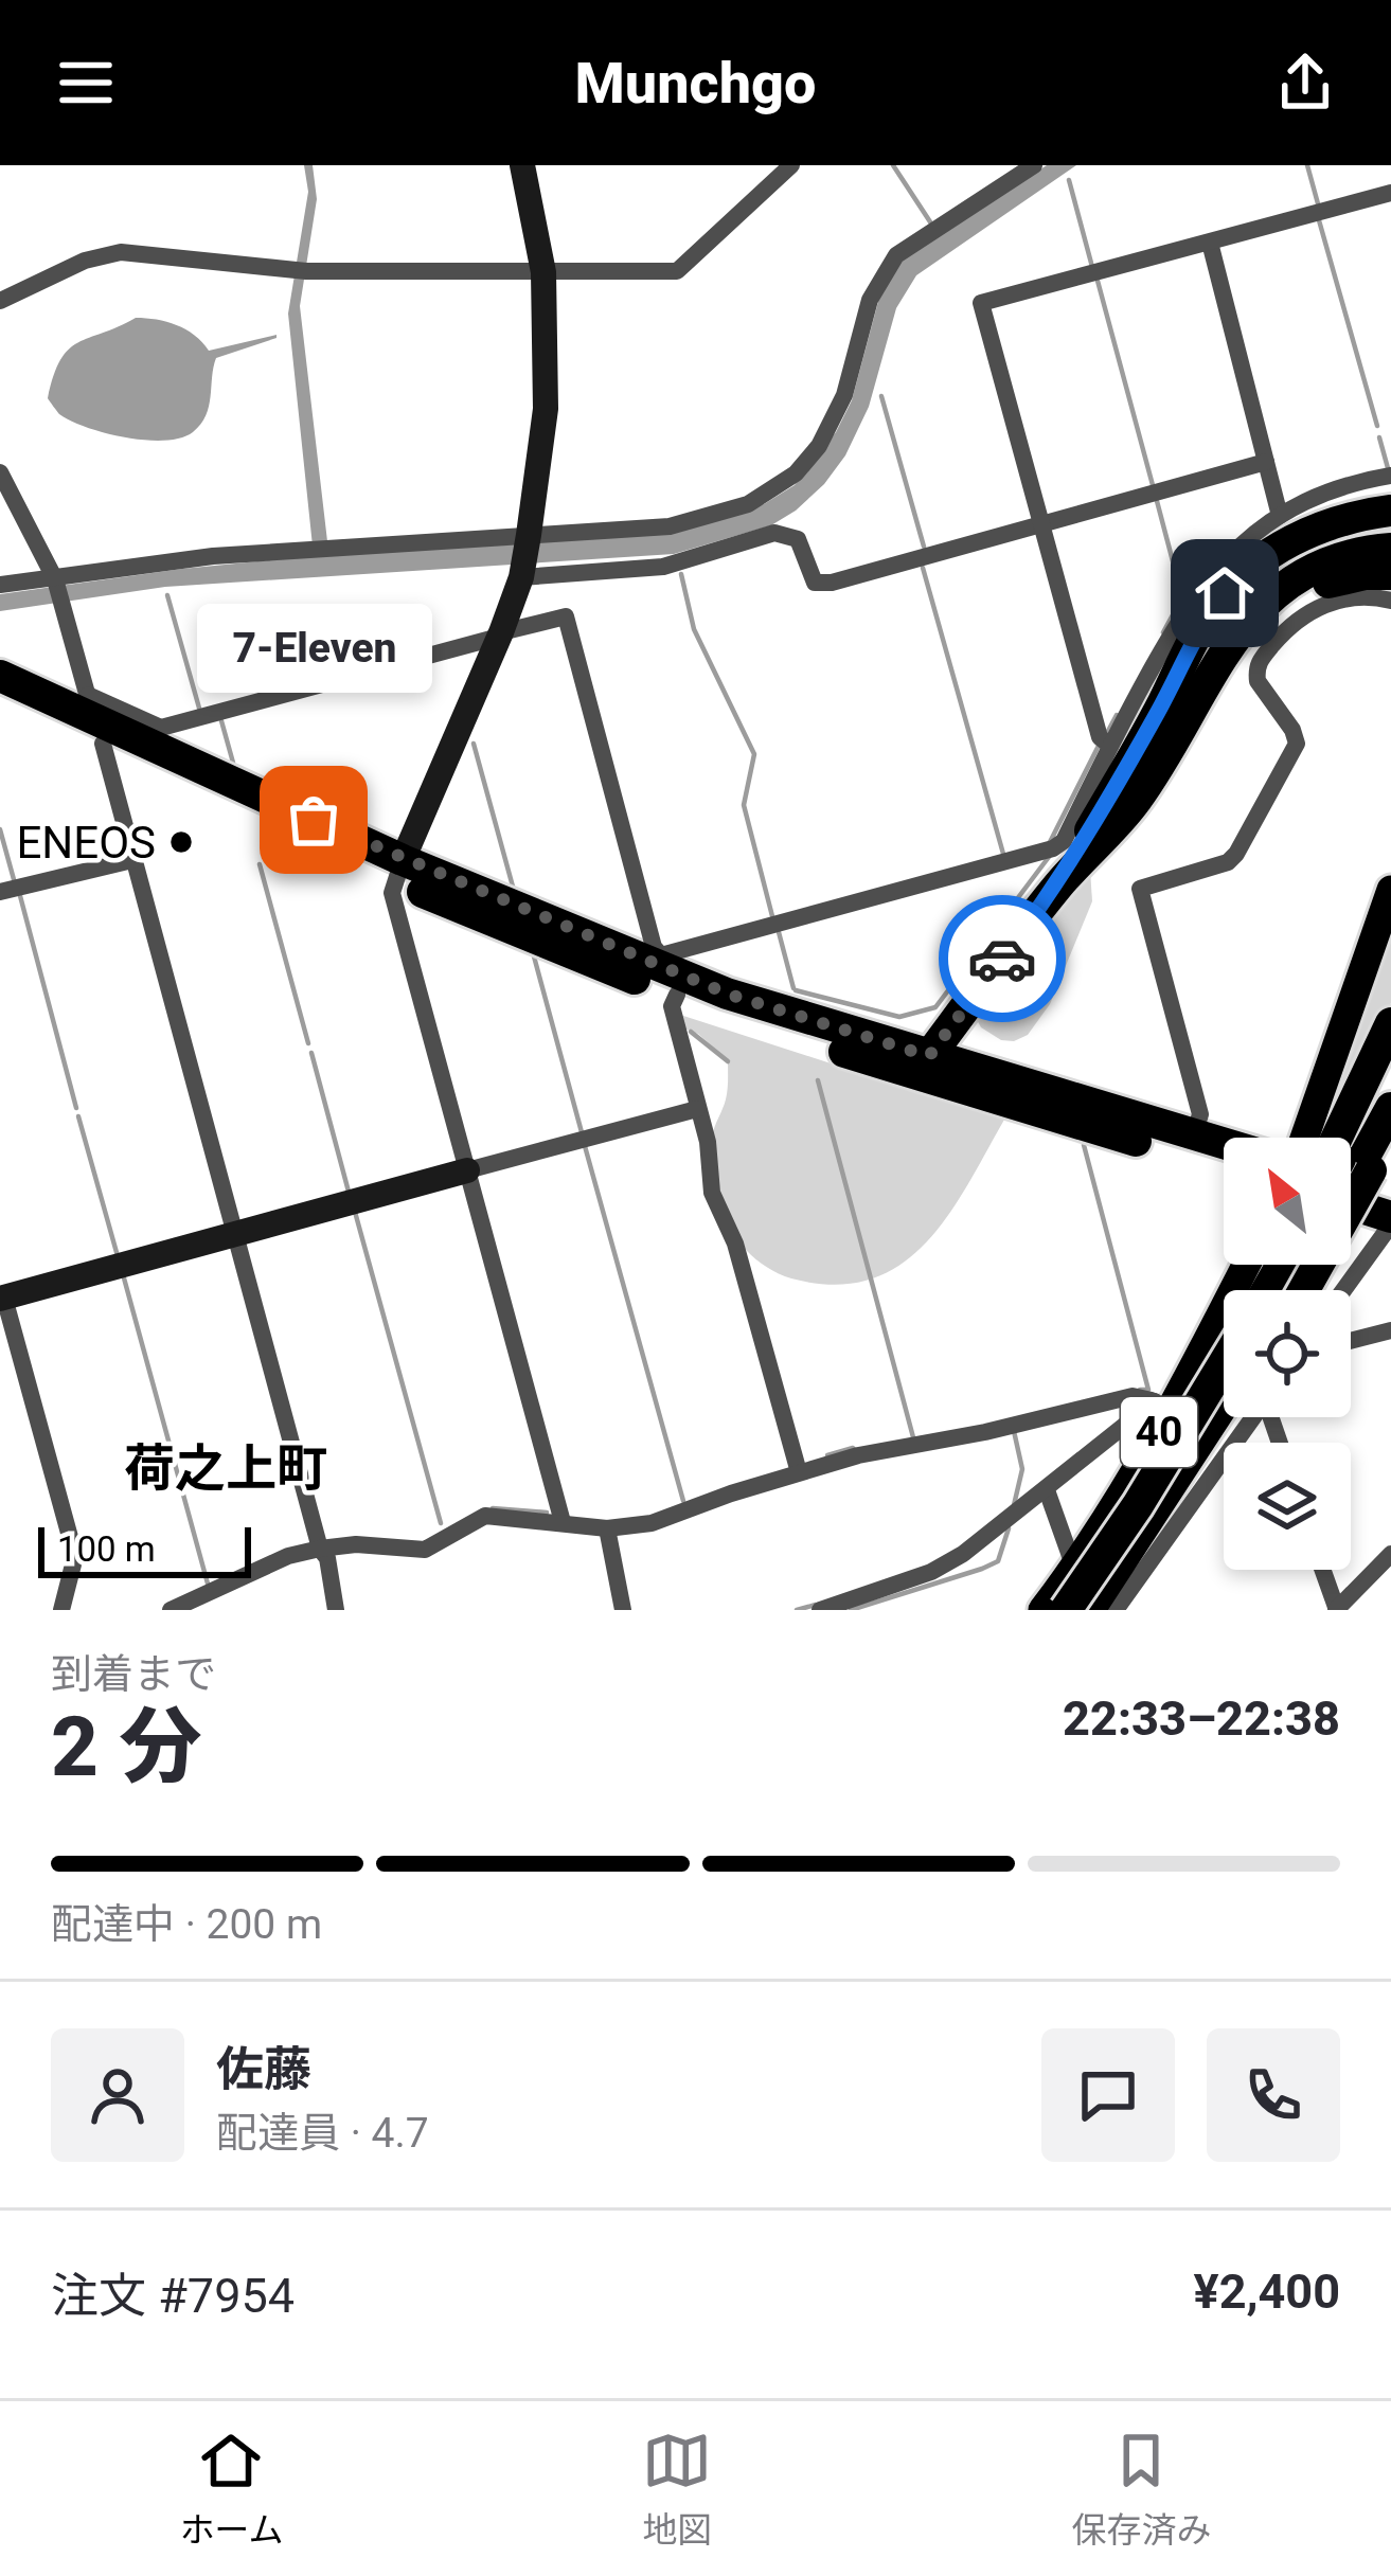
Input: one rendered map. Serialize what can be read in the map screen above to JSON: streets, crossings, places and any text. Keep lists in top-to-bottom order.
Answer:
{
  "streets": {
    "main road": ["40"]
  },
  "districts": ["荷之上町"],
  "places": ["7-Eleven", "ENEOS"],
  "scale_bar": "100 m",
  "north": "top left",
  "page": {
    "header": "Munchgo",
    "bubble": "7-Eleven",
    "scale": "100 m",
    "heading": ["2 分", "到着まで", "22:33–22:38"],
    "panel": [
      "佐藤",
      "配達員 · 4.7",
      "注文 #7954",
      "¥2,400"
    ],
    "bar": "配達中 · 200 m",
    "tabs": ["ホーム", "地図", "保存済み"]
  }
}
